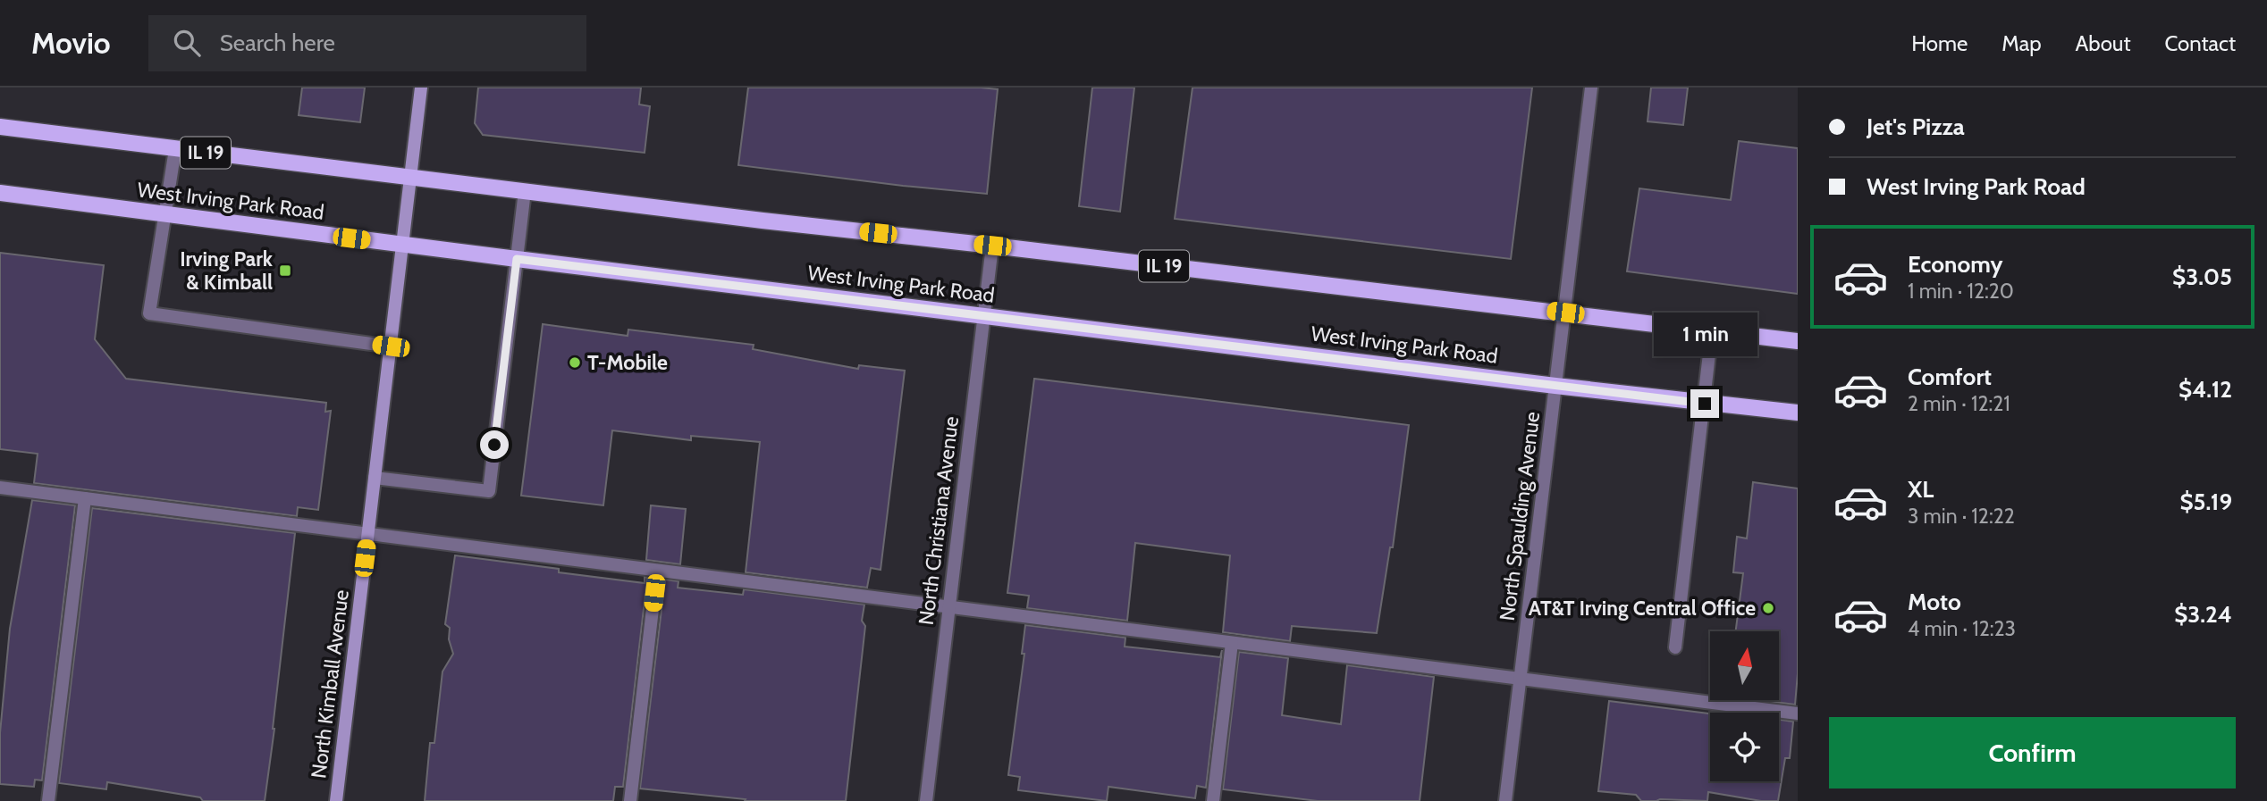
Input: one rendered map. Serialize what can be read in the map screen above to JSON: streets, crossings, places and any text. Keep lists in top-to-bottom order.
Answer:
{
  "streets": {
    "main road": ["IL 19", "West Irving Park Road"],
    "street": ["North Spaulding Avenue", "North Christiana Avenue", "North Kimball Avenue"]
  },
  "crossings": [
    ["IL 19", "North Spaulding Avenue"],
    ["IL 19", "North Christiana Avenue"],
    ["IL 19", "North Kimball Avenue"],
    ["West Irving Park Road", "North Spaulding Avenue"],
    ["West Irving Park Road", "North Christiana Avenue"],
    ["West Irving Park Road", "North Kimball Avenue"]
  ],
  "places": {
    "transit": ["Irving Park & Kimball"],
    "other": ["T-Mobile", "AT&T Irving Central Office"]
  },
  "north": "top",
  "page": {
    "header": "Movio",
    "search": "Search here",
    "nav": [
      "Home",
      "Map",
      "About",
      "Contact"
    ],
    "banner": ["Jet's Pizza", "West Irving Park Road"],
    "list": [
      {
        "name": "Economy",
        "note": "1 min · 12:20",
        "value": "$3.05"
      },
      {
        "name": "Comfort",
        "note": "2 min · 12:21",
        "value": "$4.12"
      },
      {
        "name": "XL",
        "note": "3 min · 12:22",
        "value": "$5.19"
      },
      {
        "name": "Moto",
        "note": "4 min · 12:23",
        "value": "$3.24"
      }
    ],
    "bubble": "1 min",
    "buttons": "Confirm"
  }
}
